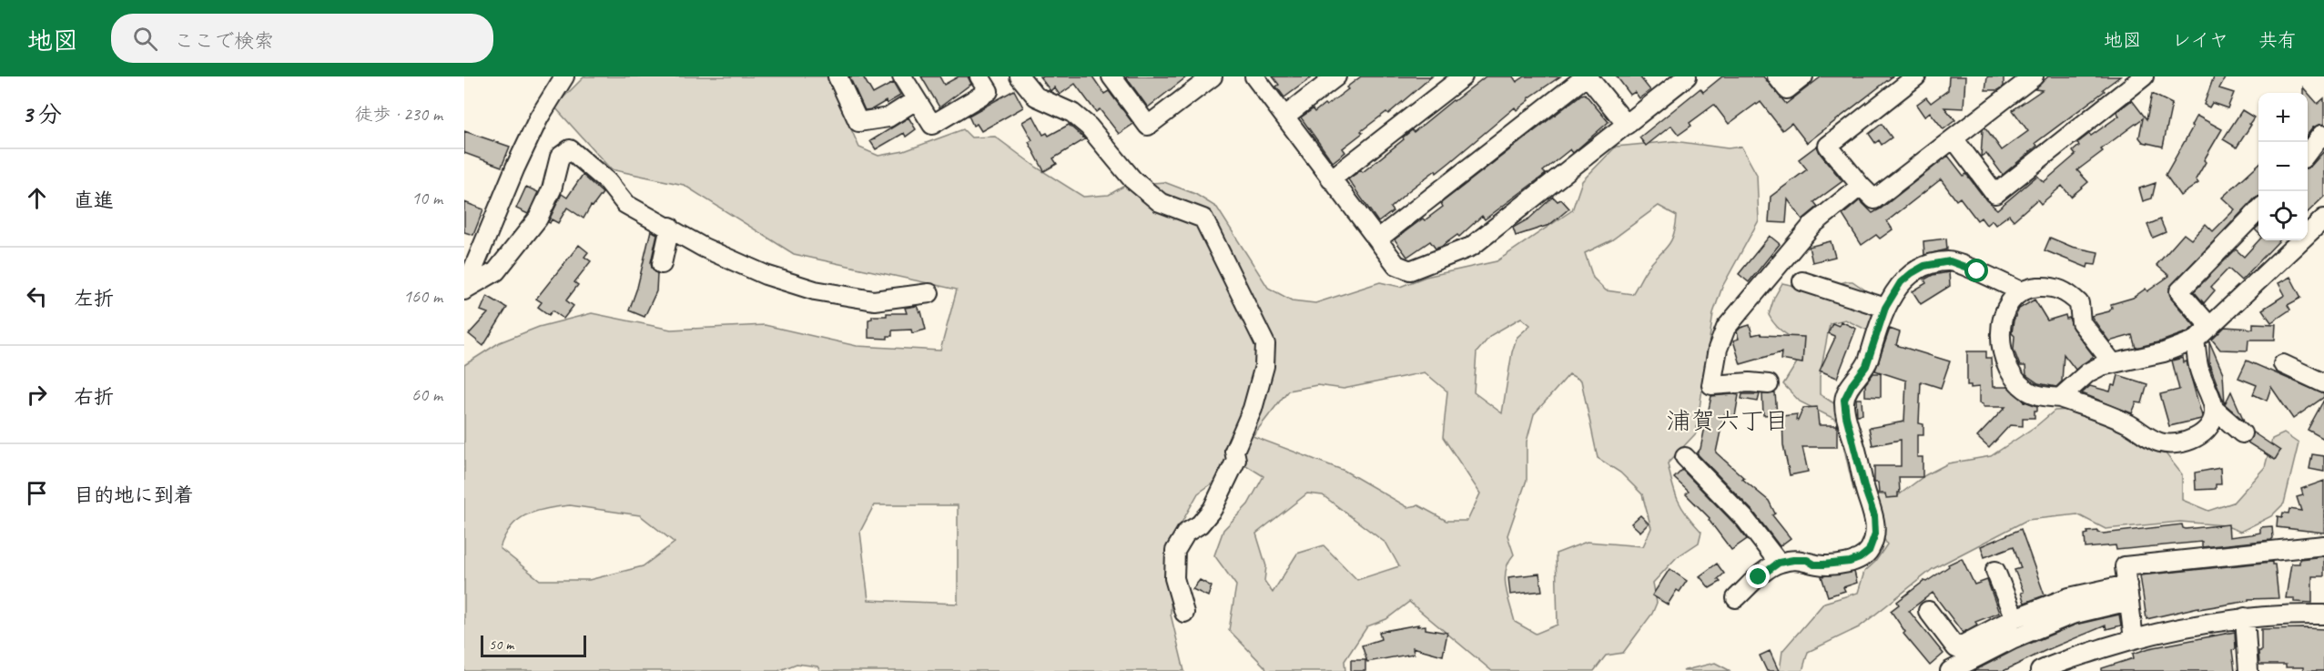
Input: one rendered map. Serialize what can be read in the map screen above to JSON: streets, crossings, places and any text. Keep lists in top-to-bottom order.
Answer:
{
  "districts": ["浦賀六丁目"],
  "scale_bar": "50 m",
  "page": {
    "header": "地図",
    "search": "ここで検索",
    "nav": ["地図", "レイヤ", "共有"],
    "heading": ["3 分", "徒歩 · 230 m"],
    "map_buttons": ["+", "−"],
    "list": [
      ["直進", "10 m"],
      ["左折", "160 m"],
      ["右折", "60 m"],
      "目的地に到着"
    ],
    "scale": "50 m"
  }
}
